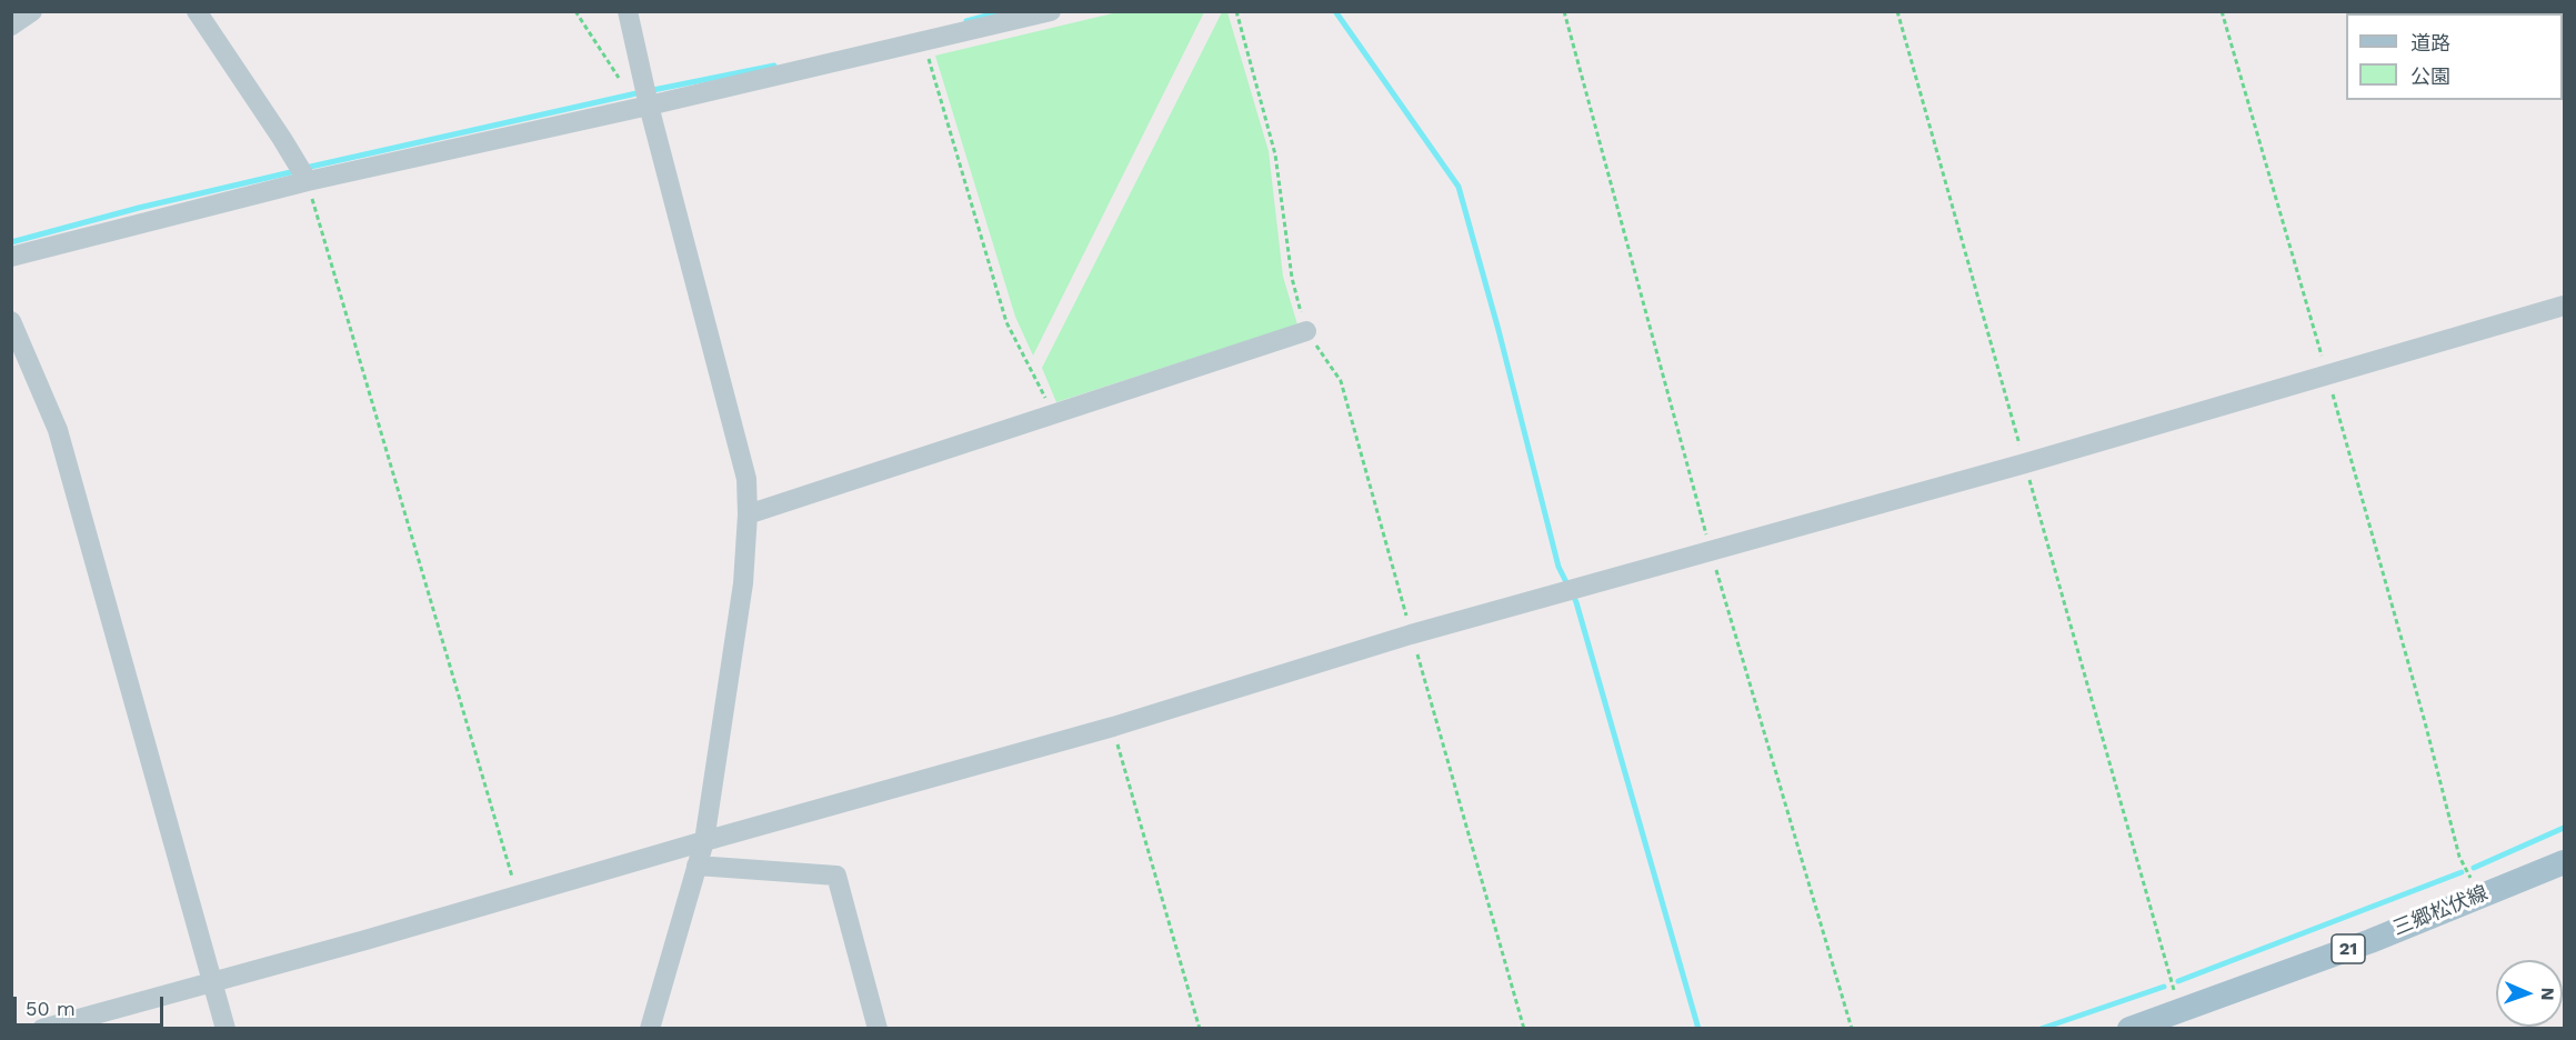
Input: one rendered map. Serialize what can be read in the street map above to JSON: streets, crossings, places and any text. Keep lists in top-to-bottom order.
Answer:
{
  "streets": {
    "main road": ["三郷松伏線", "21"]
  },
  "legend": ["道路", "公園"],
  "scale_bar": "50 m",
  "north": "right"
}
